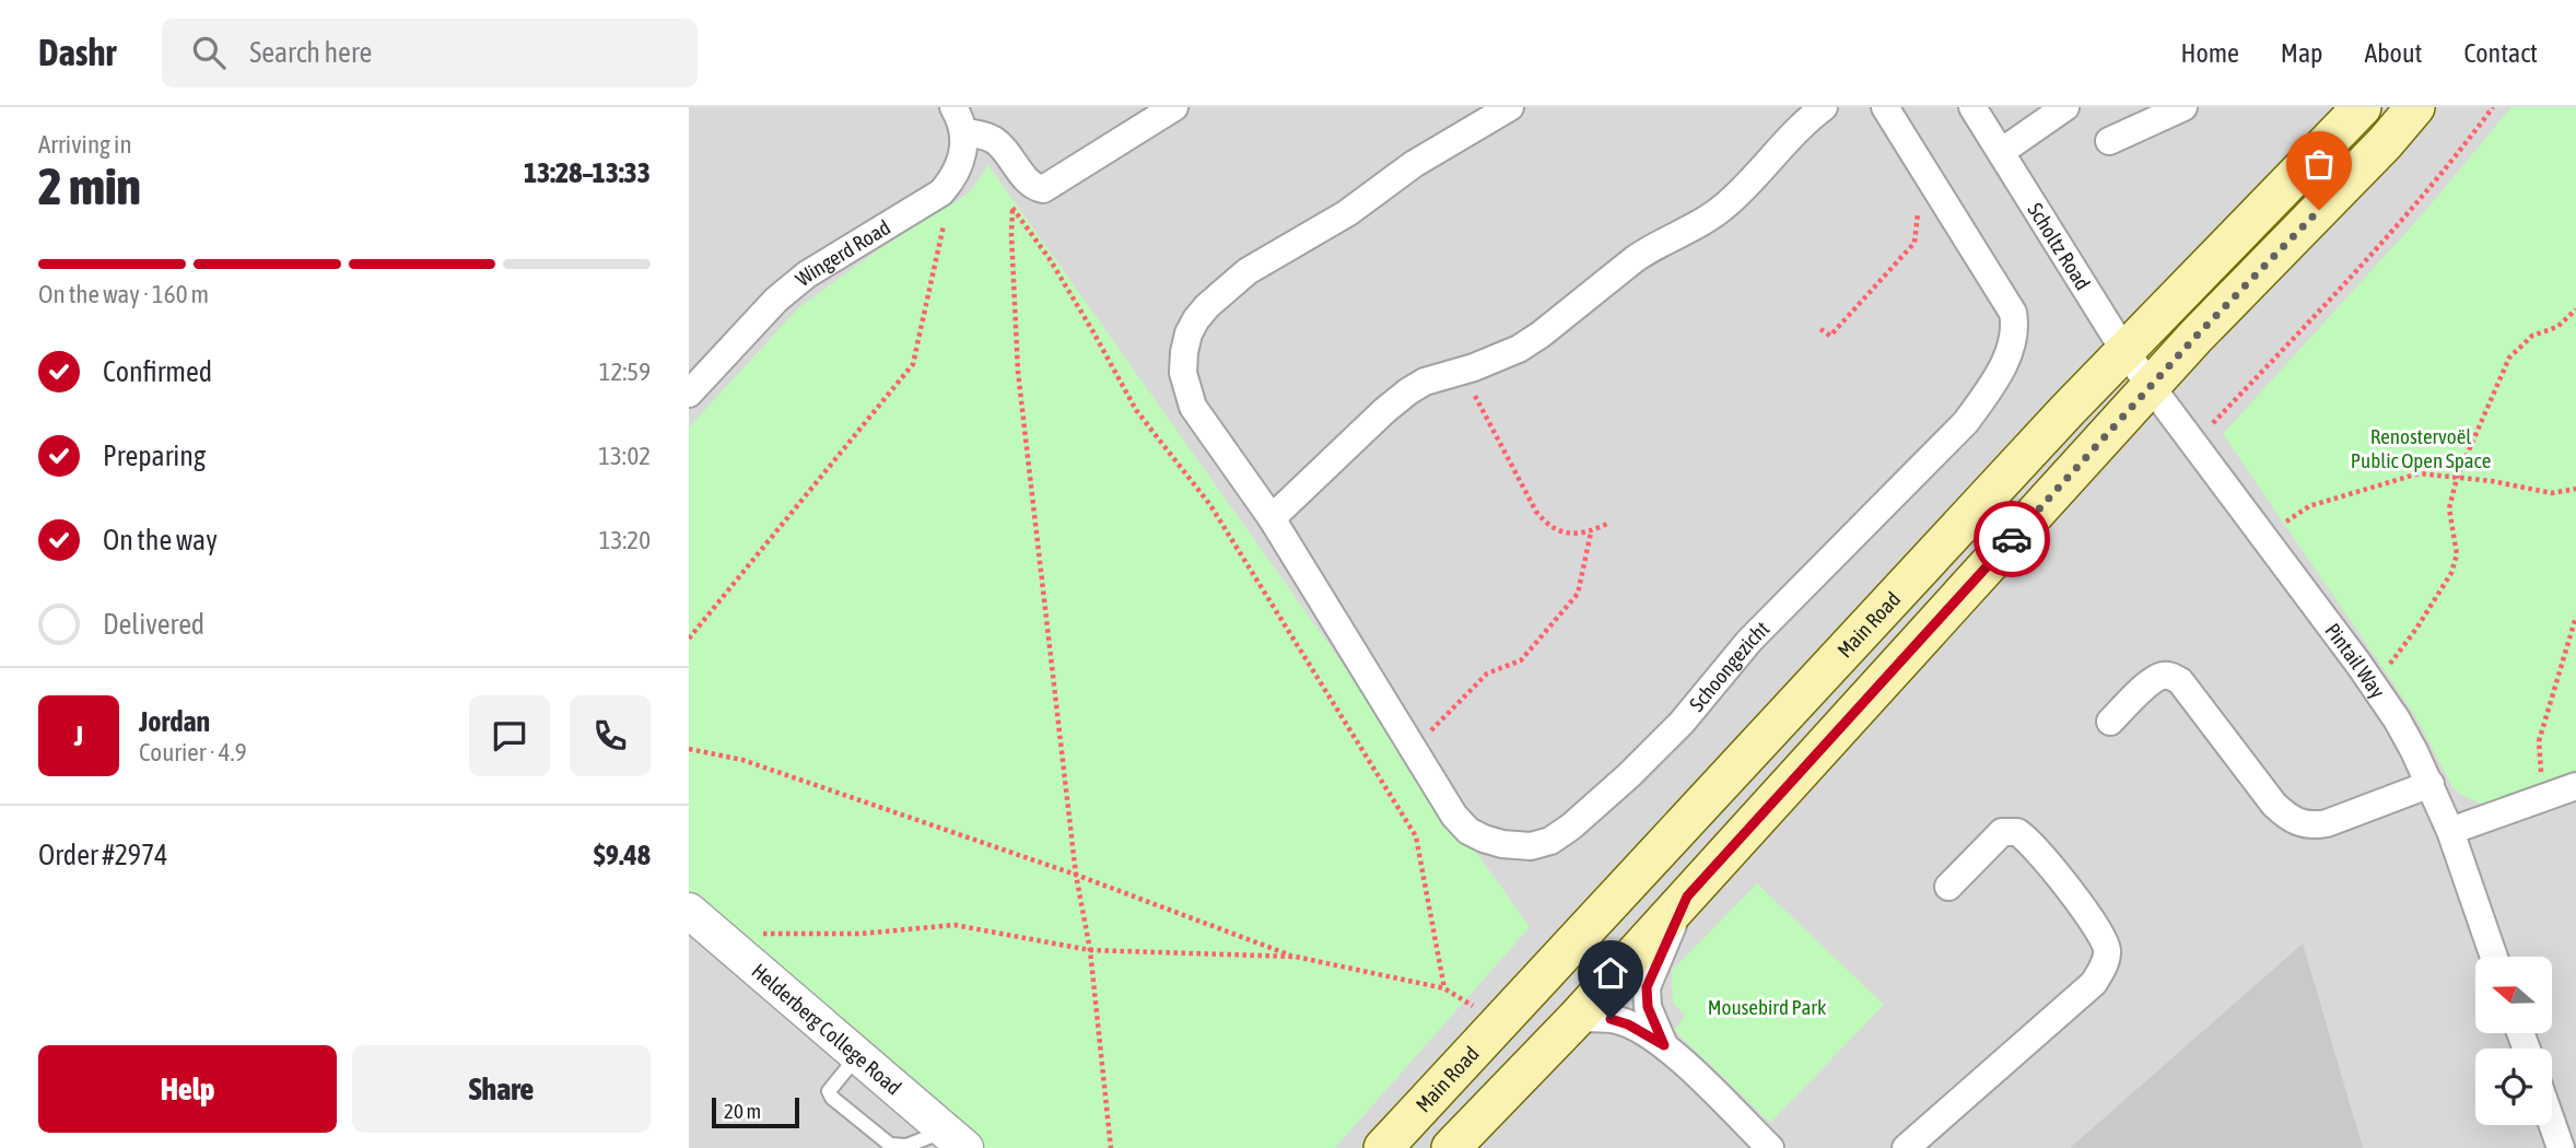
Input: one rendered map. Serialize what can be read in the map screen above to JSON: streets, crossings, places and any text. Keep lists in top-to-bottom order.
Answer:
{
  "streets": {
    "main road": ["Main Road"],
    "street": [
      "Scholtz Road",
      "Wingerd Road",
      "Pintail Way",
      "Schoongezicht",
      "Helderberg College Road"
    ]
  },
  "crossings": [
    ["Scholtz Road", "Main Road"],
    ["Scholtz Road", "Pintail Way"]
  ],
  "parks": ["Renostervoël Public Open Space", "Mousebird Park"],
  "scale_bar": "20 m",
  "north": "left",
  "page": {
    "header": "Dashr",
    "search": "Search here",
    "nav": [
      "Home",
      "Map",
      "About",
      "Contact"
    ],
    "heading": ["2 min", "Arriving in", "13:28–13:33"],
    "panel": [
      "Jordan",
      "Courier · 4.9",
      "Order #2974",
      "$9.48"
    ],
    "bar": "On the way · 160 m",
    "list": [
      ["Confirmed", "12:59"],
      ["Preparing", "13:02"],
      ["On the way", "13:20"],
      "Delivered"
    ],
    "round": "J",
    "buttons": ["Help", "Share"],
    "scale": "20 m"
  }
}
